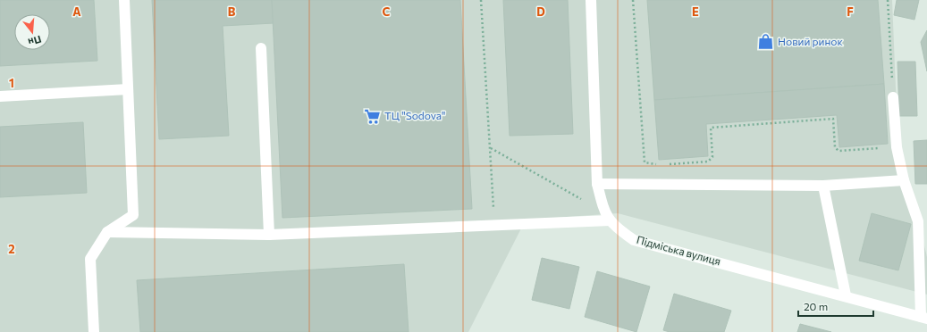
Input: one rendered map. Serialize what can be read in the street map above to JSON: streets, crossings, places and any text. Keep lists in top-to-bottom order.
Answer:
{
  "streets": {
    "street": ["Підміська вулиця"]
  },
  "places": {
    "shop": ["Новий ринок"],
    "supermarket": ["ТЦ \"Sodova\""]
  },
  "scale_bar": "20 m",
  "north": "bottom",
  "grid": {
    "columns": [
      "A",
      "B",
      "C",
      "D",
      "E",
      "F"
    ],
    "rows": ["1", "2"]
  }
}
